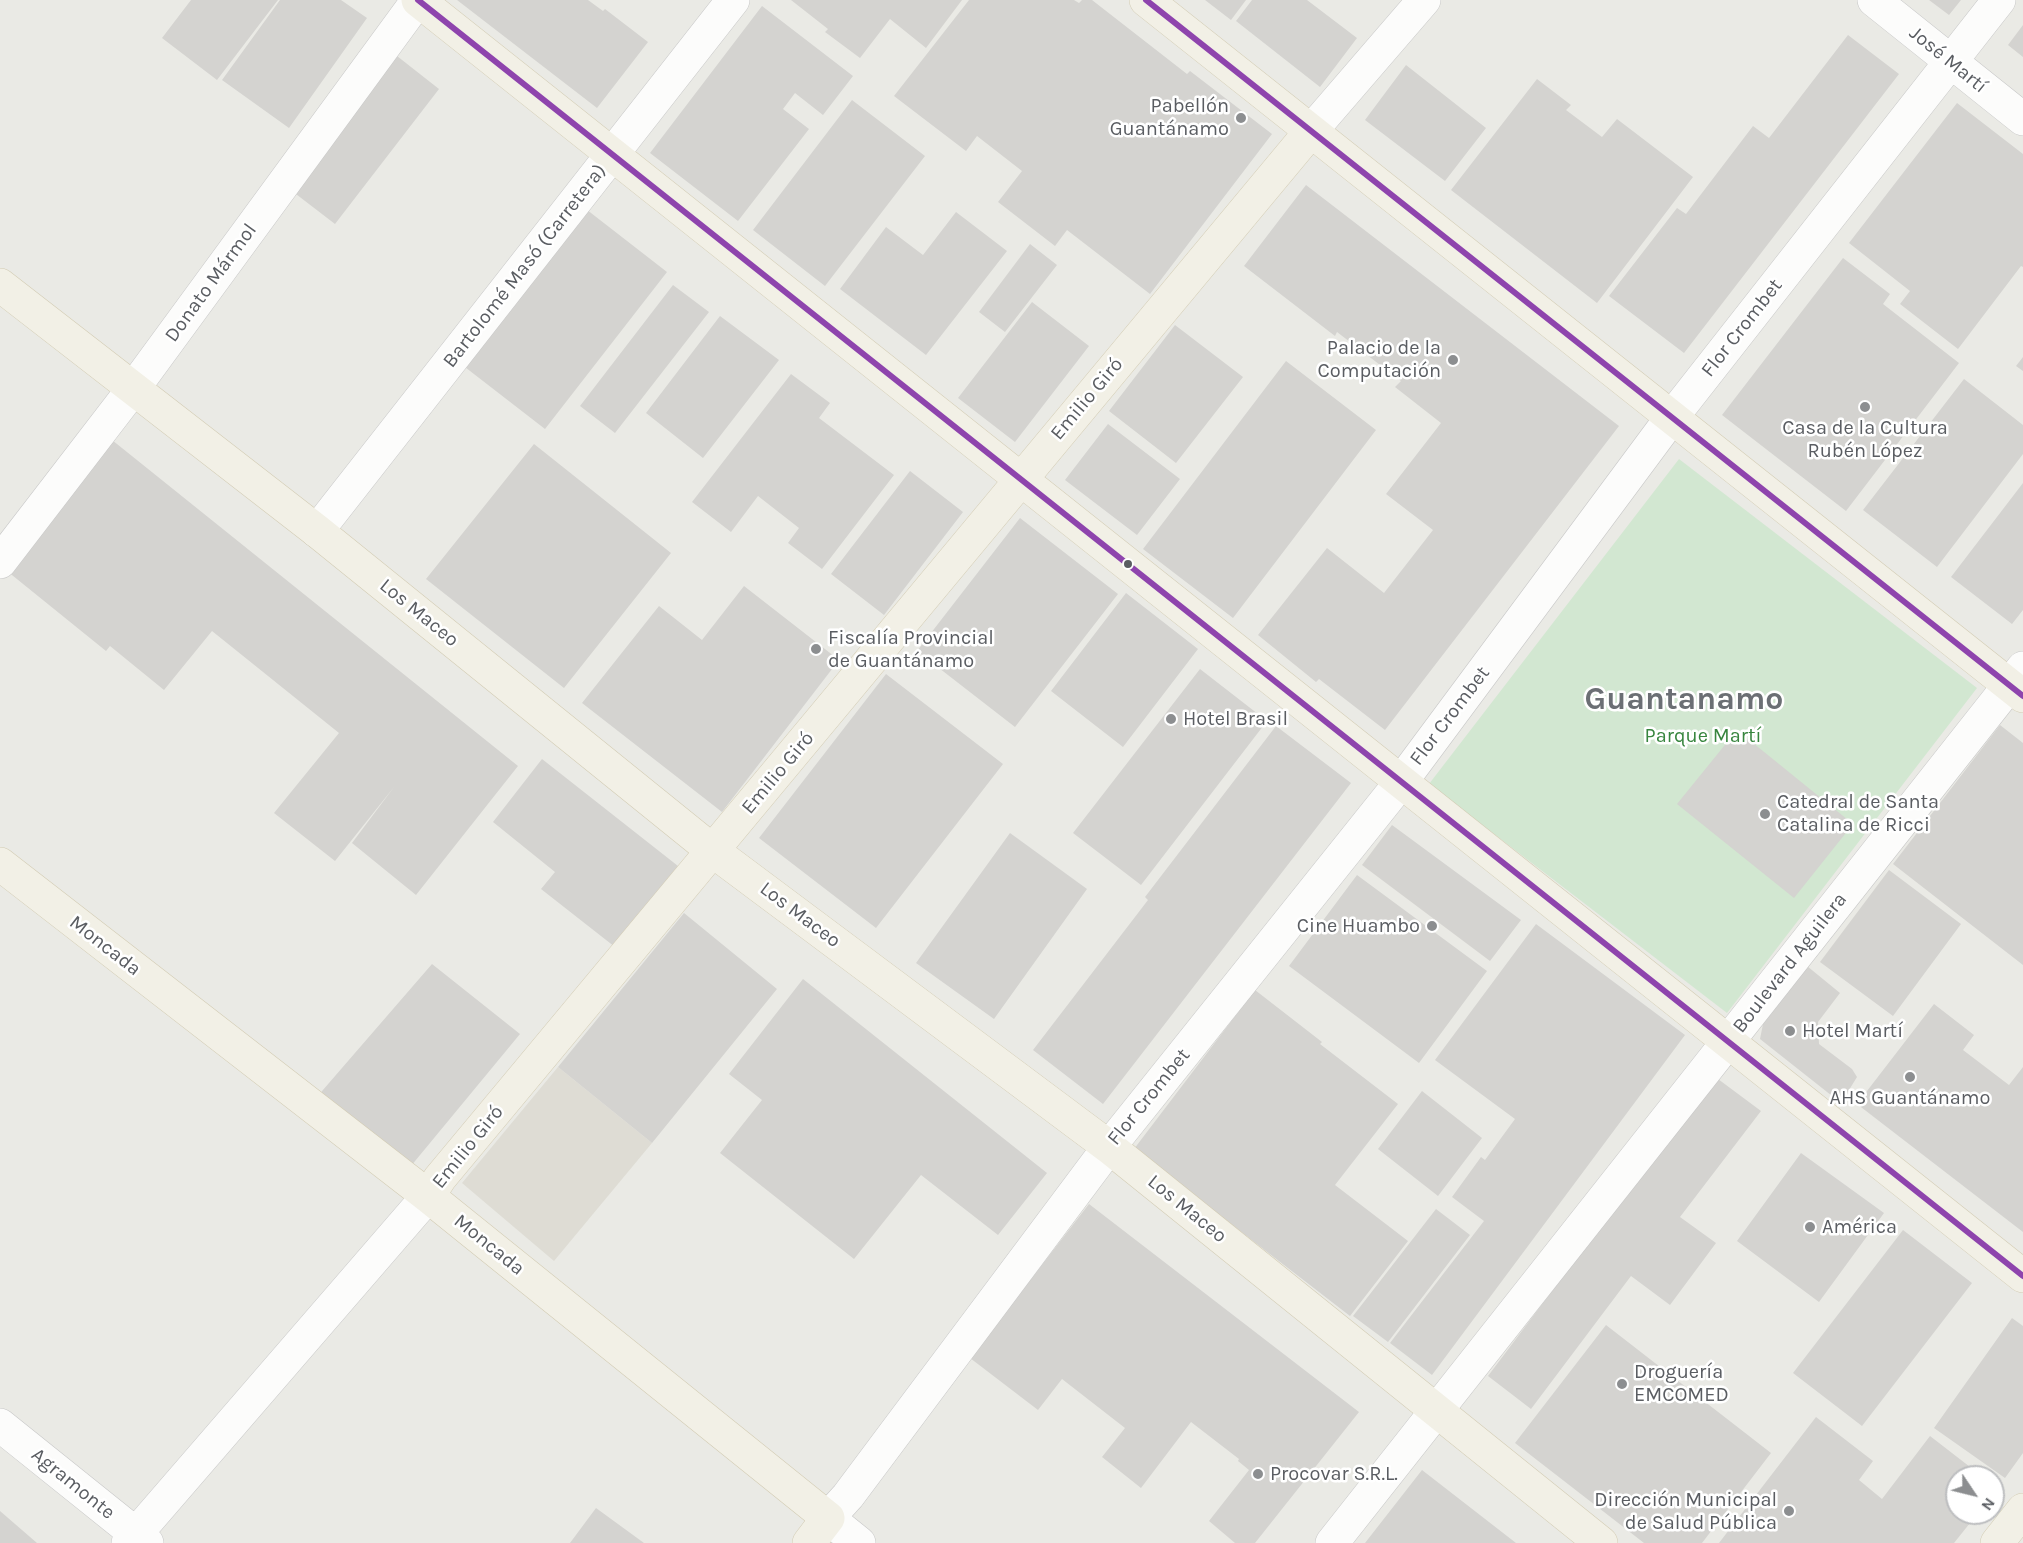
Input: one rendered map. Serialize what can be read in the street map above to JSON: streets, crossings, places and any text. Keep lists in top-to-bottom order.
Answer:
{
  "streets": {
    "main road": ["Emilio Giró", "Los Maceo", "Moncada"],
    "street": [
      "José Martí",
      "Bartolomé Masó (Carretera)",
      "Donato Mármol",
      "Flor Crombet",
      "Boulevard Aguilera",
      "Agramonte"
    ]
  },
  "crossings": [
    ["José Martí", "Flor Crombet"],
    ["Bartolomé Masó (Carretera)", "Los Maceo"],
    ["Donato Mármol", "Los Maceo"],
    ["Flor Crombet", "Los Maceo"],
    ["Flor Crombet", "Moncada"],
    ["Emilio Giró", "Los Maceo"],
    ["Emilio Giró", "Moncada"],
    ["Emilio Giró", "Agramonte"],
    ["Los Maceo", "Boulevard Aguilera"]
  ],
  "districts": ["Guantanamo"],
  "parks": ["Parque Martí"],
  "places": [
    "Pabellón Guantánamo",
    "Palacio de la Computación",
    "Casa de la Cultura Rubén López",
    "Fiscalía Provincial de Guantánamo",
    "Hotel Brasil",
    "Catedral de Santa Catalina de Ricci",
    "Cine Huambo",
    "Hotel Martí",
    "AHS Guantánamo",
    "América",
    "Droguería EMCOMED",
    "Procovar S.R.L.",
    "Dirección Municipal de Salud Pública"
  ],
  "north": "bottom right"
}
